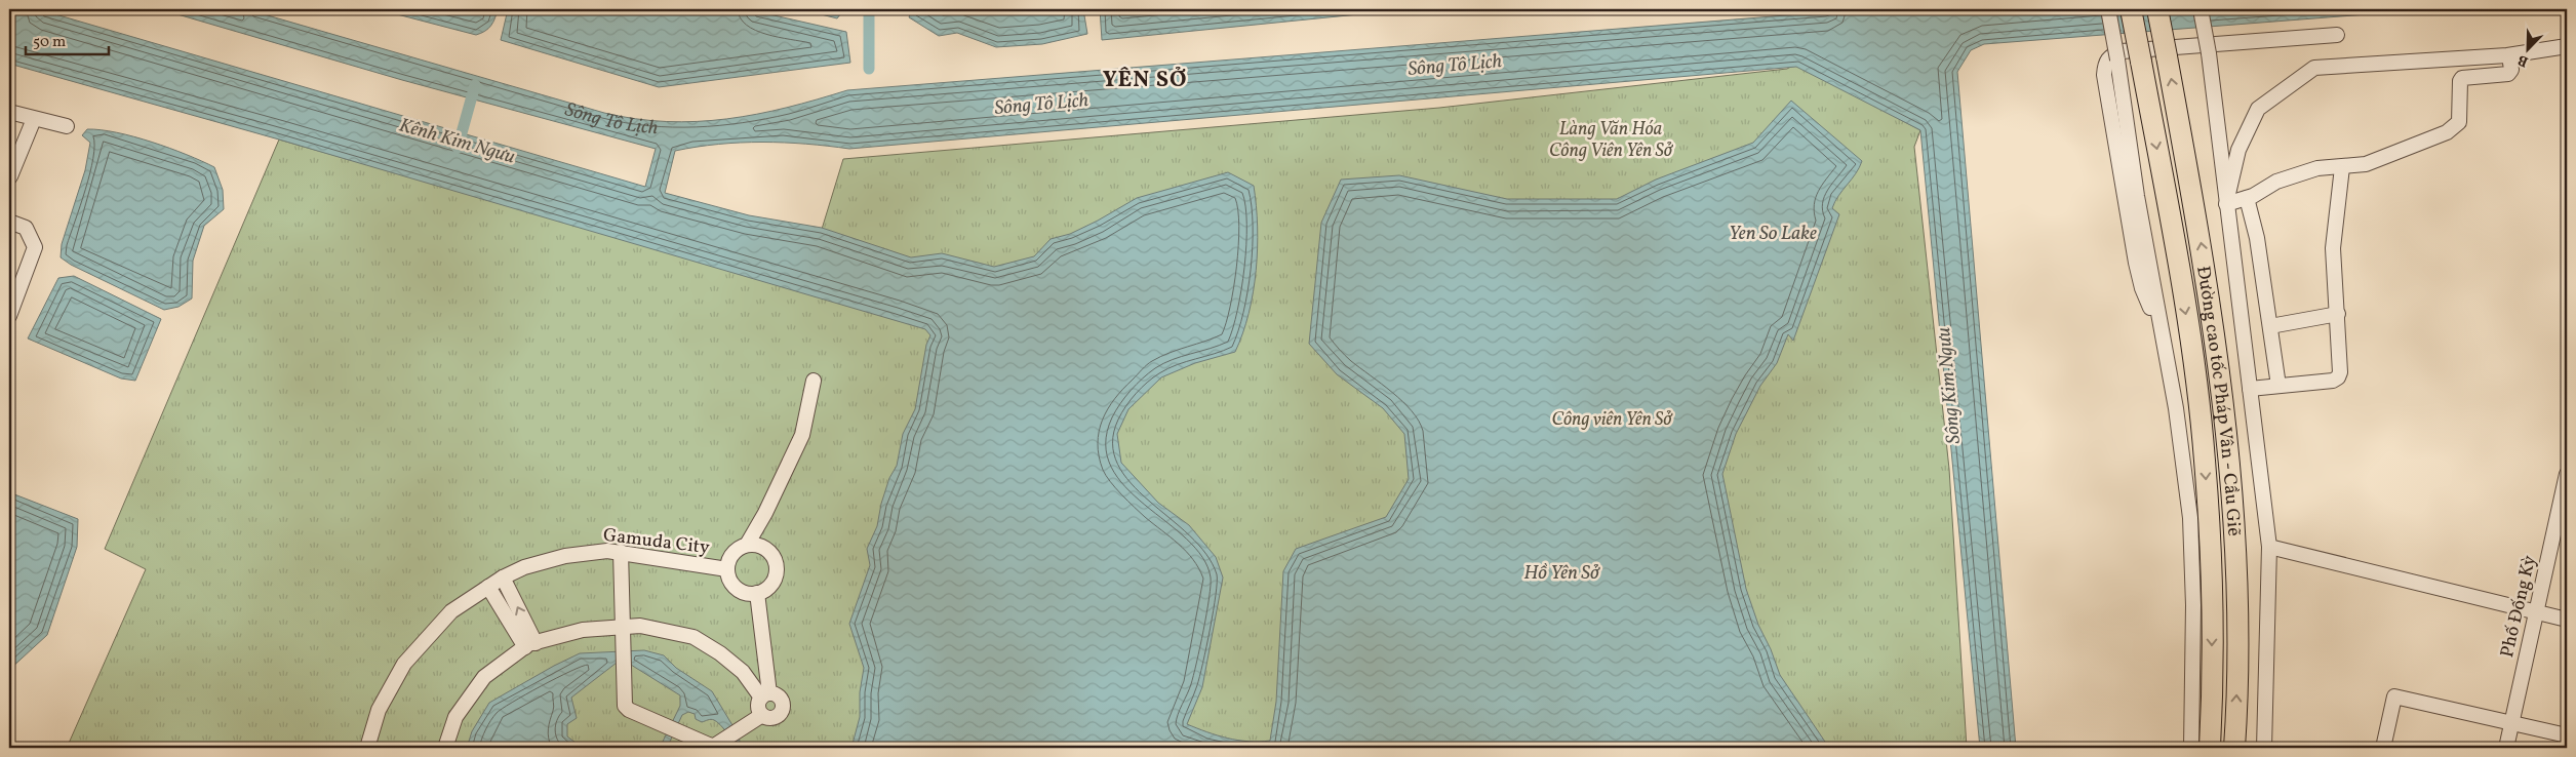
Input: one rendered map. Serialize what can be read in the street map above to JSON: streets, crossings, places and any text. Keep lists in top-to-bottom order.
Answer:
{
  "streets": {
    "highway": ["Đường cao tốc Pháp Vân - Cầu Giẽ"],
    "street": ["Gamuda City", "Phố Đống Kỳ"]
  },
  "districts": ["YÊN SỞ"],
  "water": [
    "Sông Tô Lịch",
    "Kênh Kim Ngưu",
    "Yen So Lake",
    "Sông Kim Ngưu",
    "Hồ Yên Sở"
  ],
  "parks": ["Làng Văn Hóa Công Viên Yên Sở", "Công viên Yên Sở"],
  "scale_bar": "50 m",
  "north": "bottom left"
}
